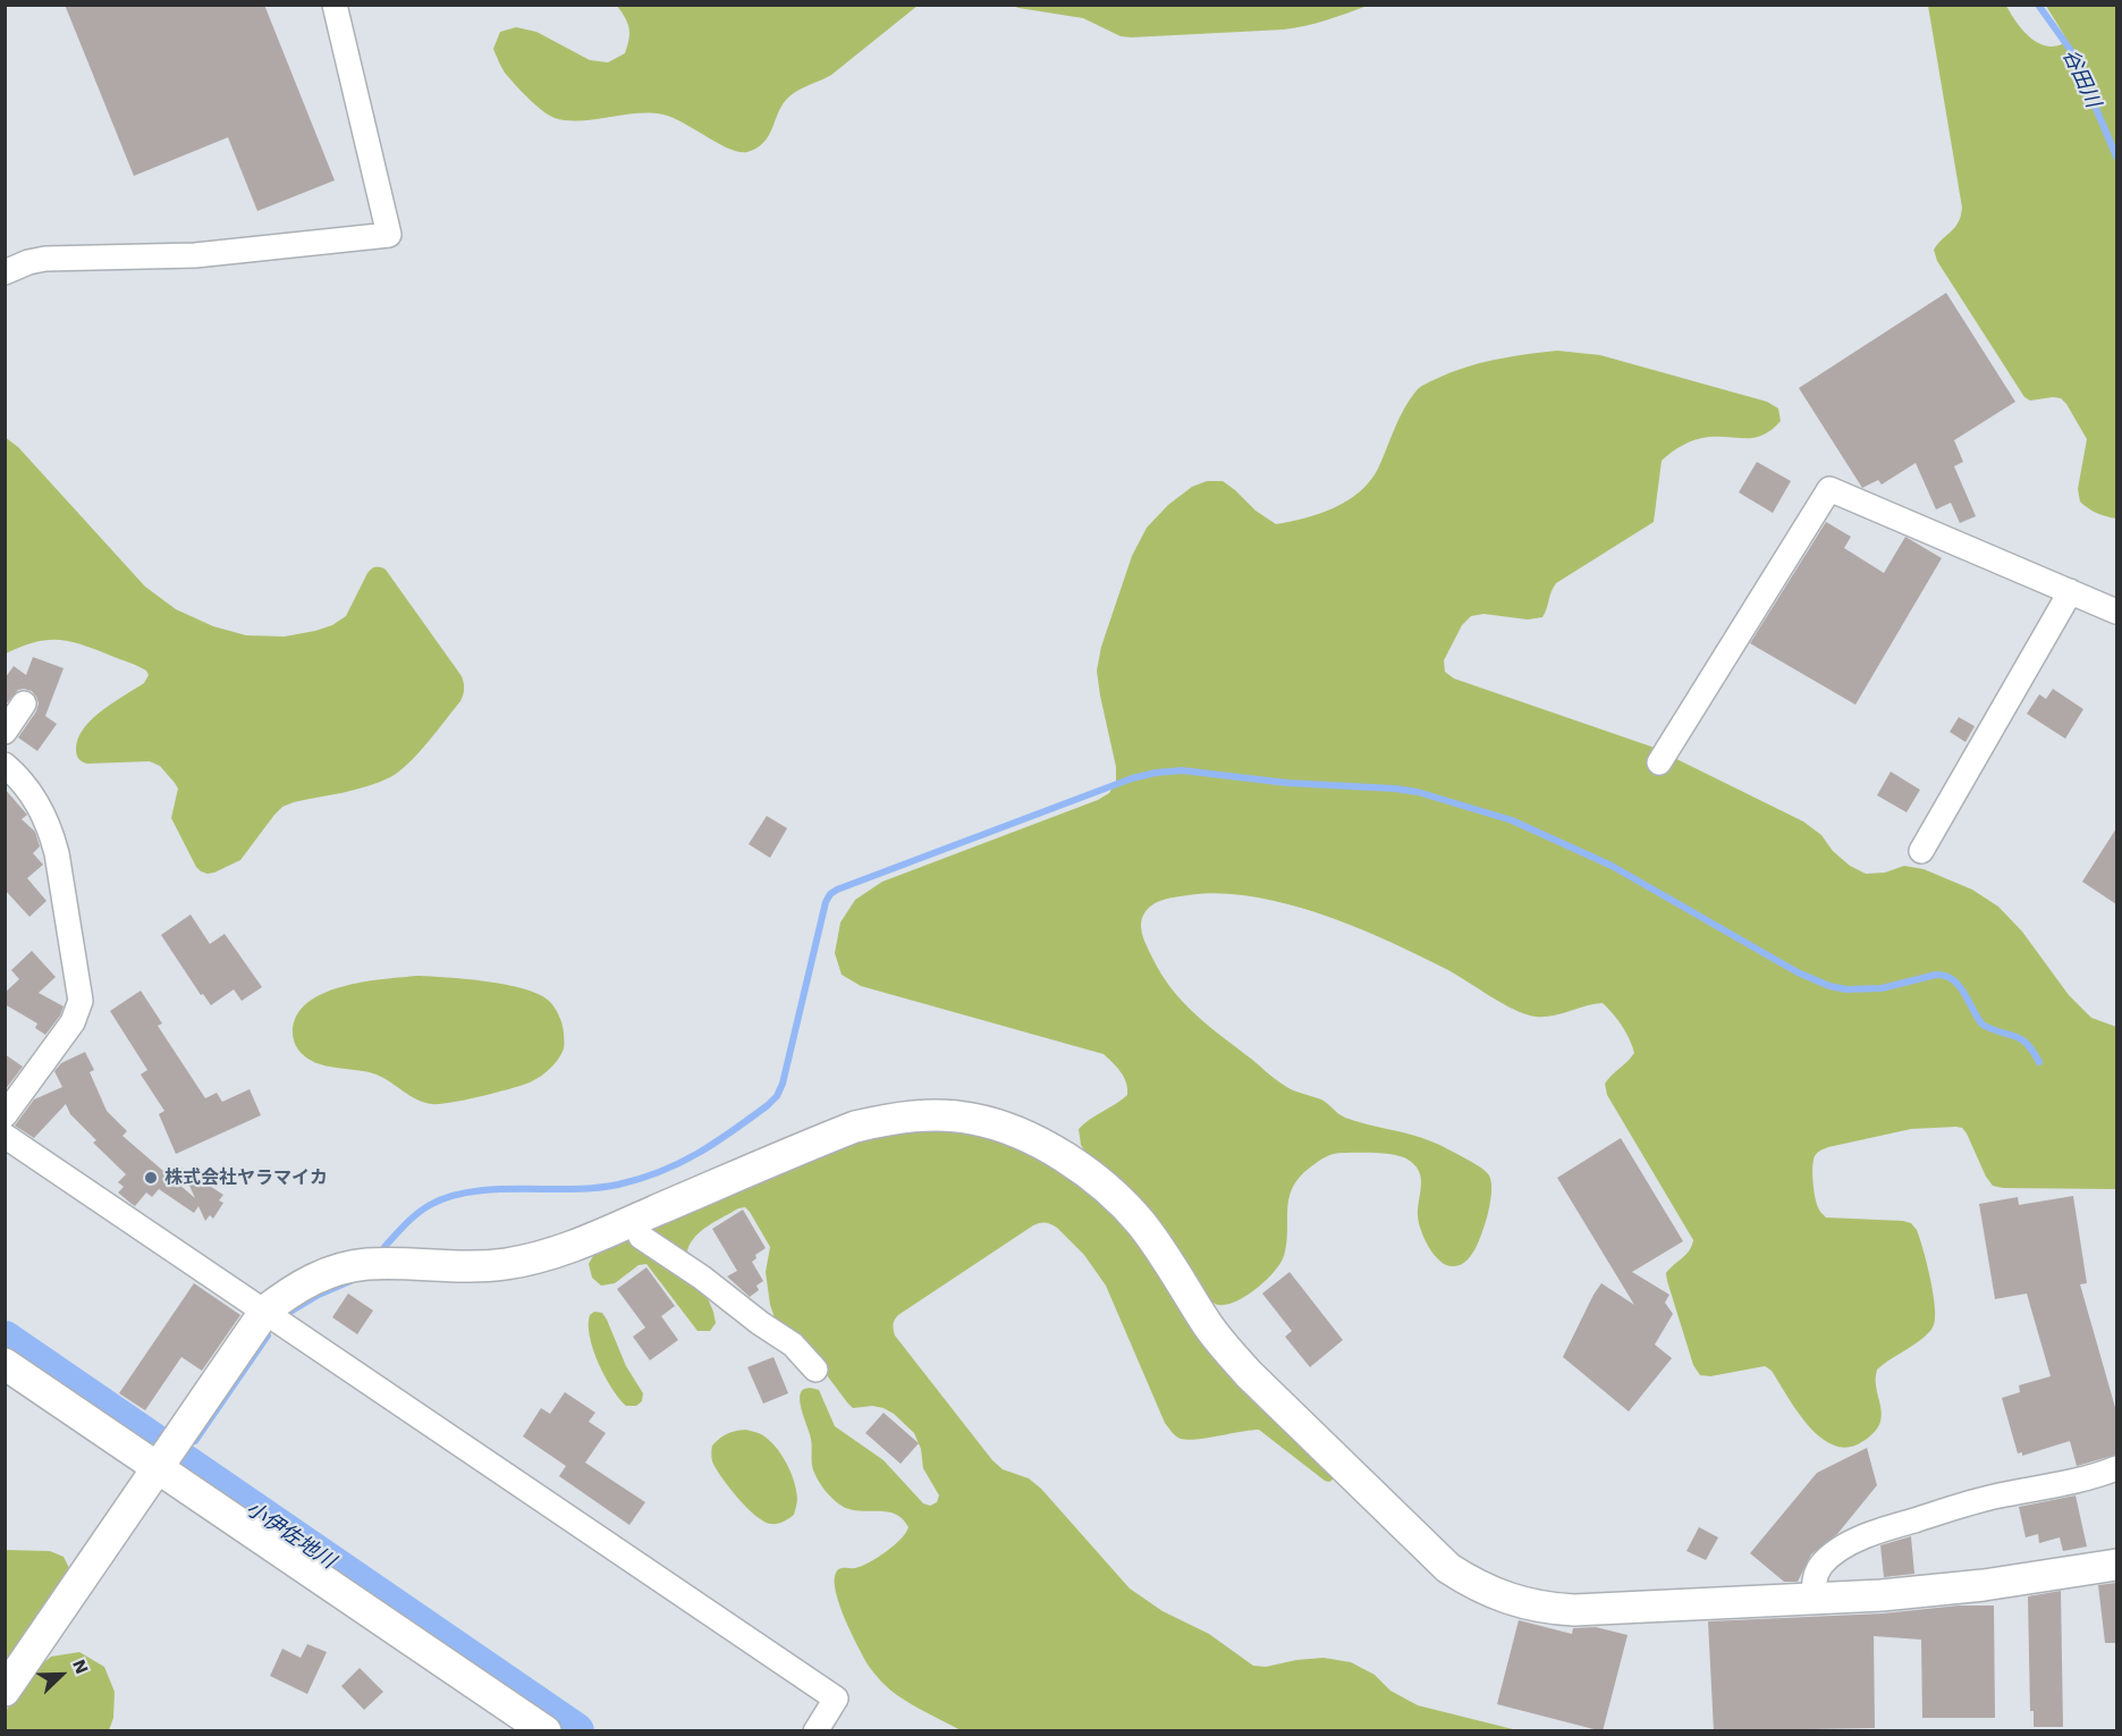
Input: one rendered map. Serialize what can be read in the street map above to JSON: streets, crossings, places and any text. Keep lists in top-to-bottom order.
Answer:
{
  "water": ["谷田川", "小伊佐地川"],
  "places": ["株式会社ヤラマイカ"],
  "north": "top right"
}
